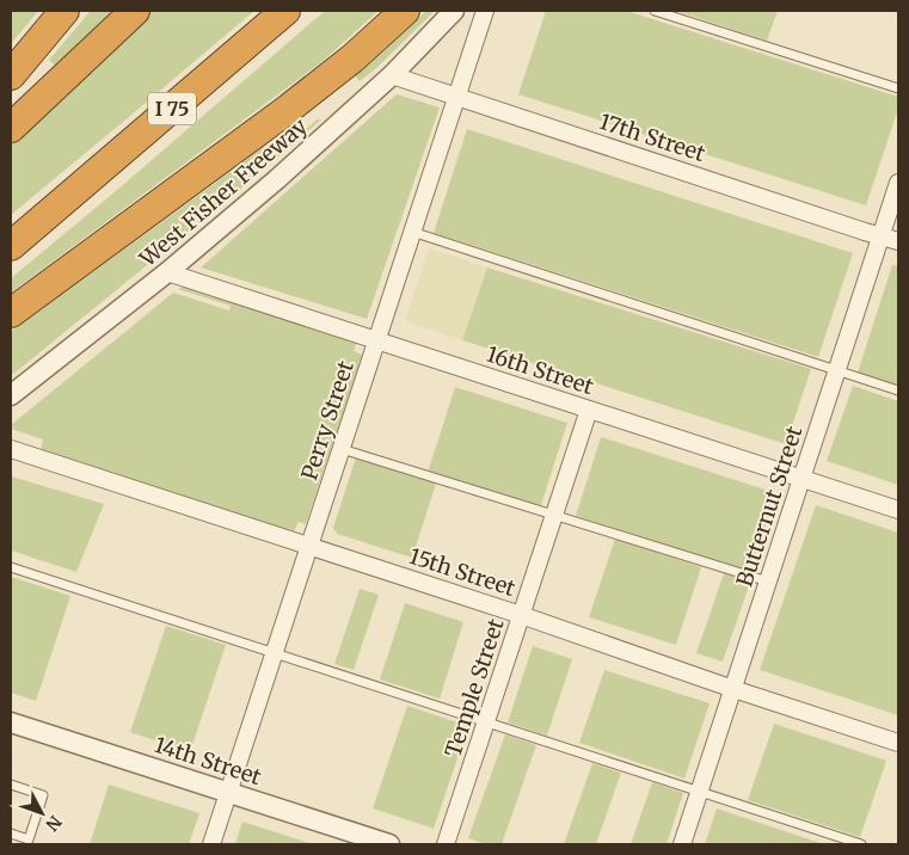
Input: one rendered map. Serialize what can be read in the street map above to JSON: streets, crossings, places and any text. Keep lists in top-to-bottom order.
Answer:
{
  "streets": {
    "highway": ["I 75"],
    "street": [
      "17th Street",
      "West Fisher Freeway",
      "16th Street",
      "Perry Street",
      "Butternut Street",
      "15th Street",
      "Temple Street",
      "14th Street"
    ]
  },
  "crossings": [
    ["17th Street", "West Fisher Freeway"],
    ["17th Street", "Perry Street"],
    ["17th Street", "Butternut Street"],
    ["West Fisher Freeway", "16th Street"],
    ["16th Street", "Perry Street"],
    ["16th Street", "Butternut Street"],
    ["16th Street", "Temple Street"],
    ["Perry Street", "15th Street"],
    ["Perry Street", "14th Street"],
    ["Butternut Street", "15th Street"],
    ["15th Street", "Temple Street"]
  ],
  "north": "bottom right"
}
